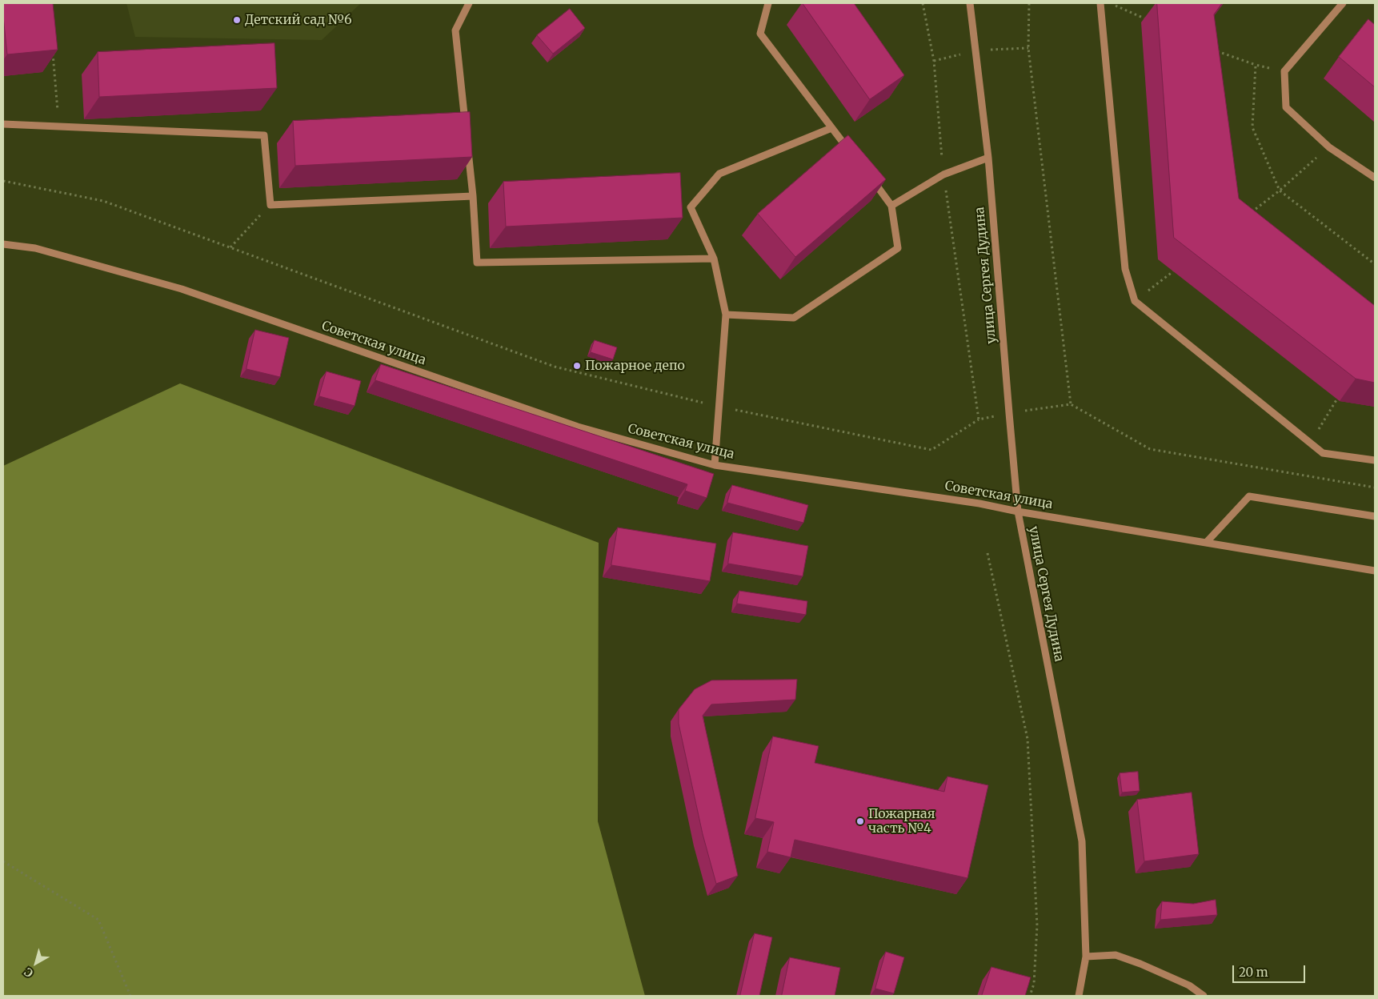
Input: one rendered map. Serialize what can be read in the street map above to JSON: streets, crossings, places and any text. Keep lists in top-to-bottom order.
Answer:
{
  "streets": {
    "street": ["улица Сергея Дудина", "Советская улица"]
  },
  "crossings": [
    ["улица Сергея Дудина", "Советская улица"]
  ],
  "places": ["Детский сад №6", "Пожарное депо", "Пожарная часть №4"],
  "scale_bar": "20 m",
  "north": "bottom left"
}
